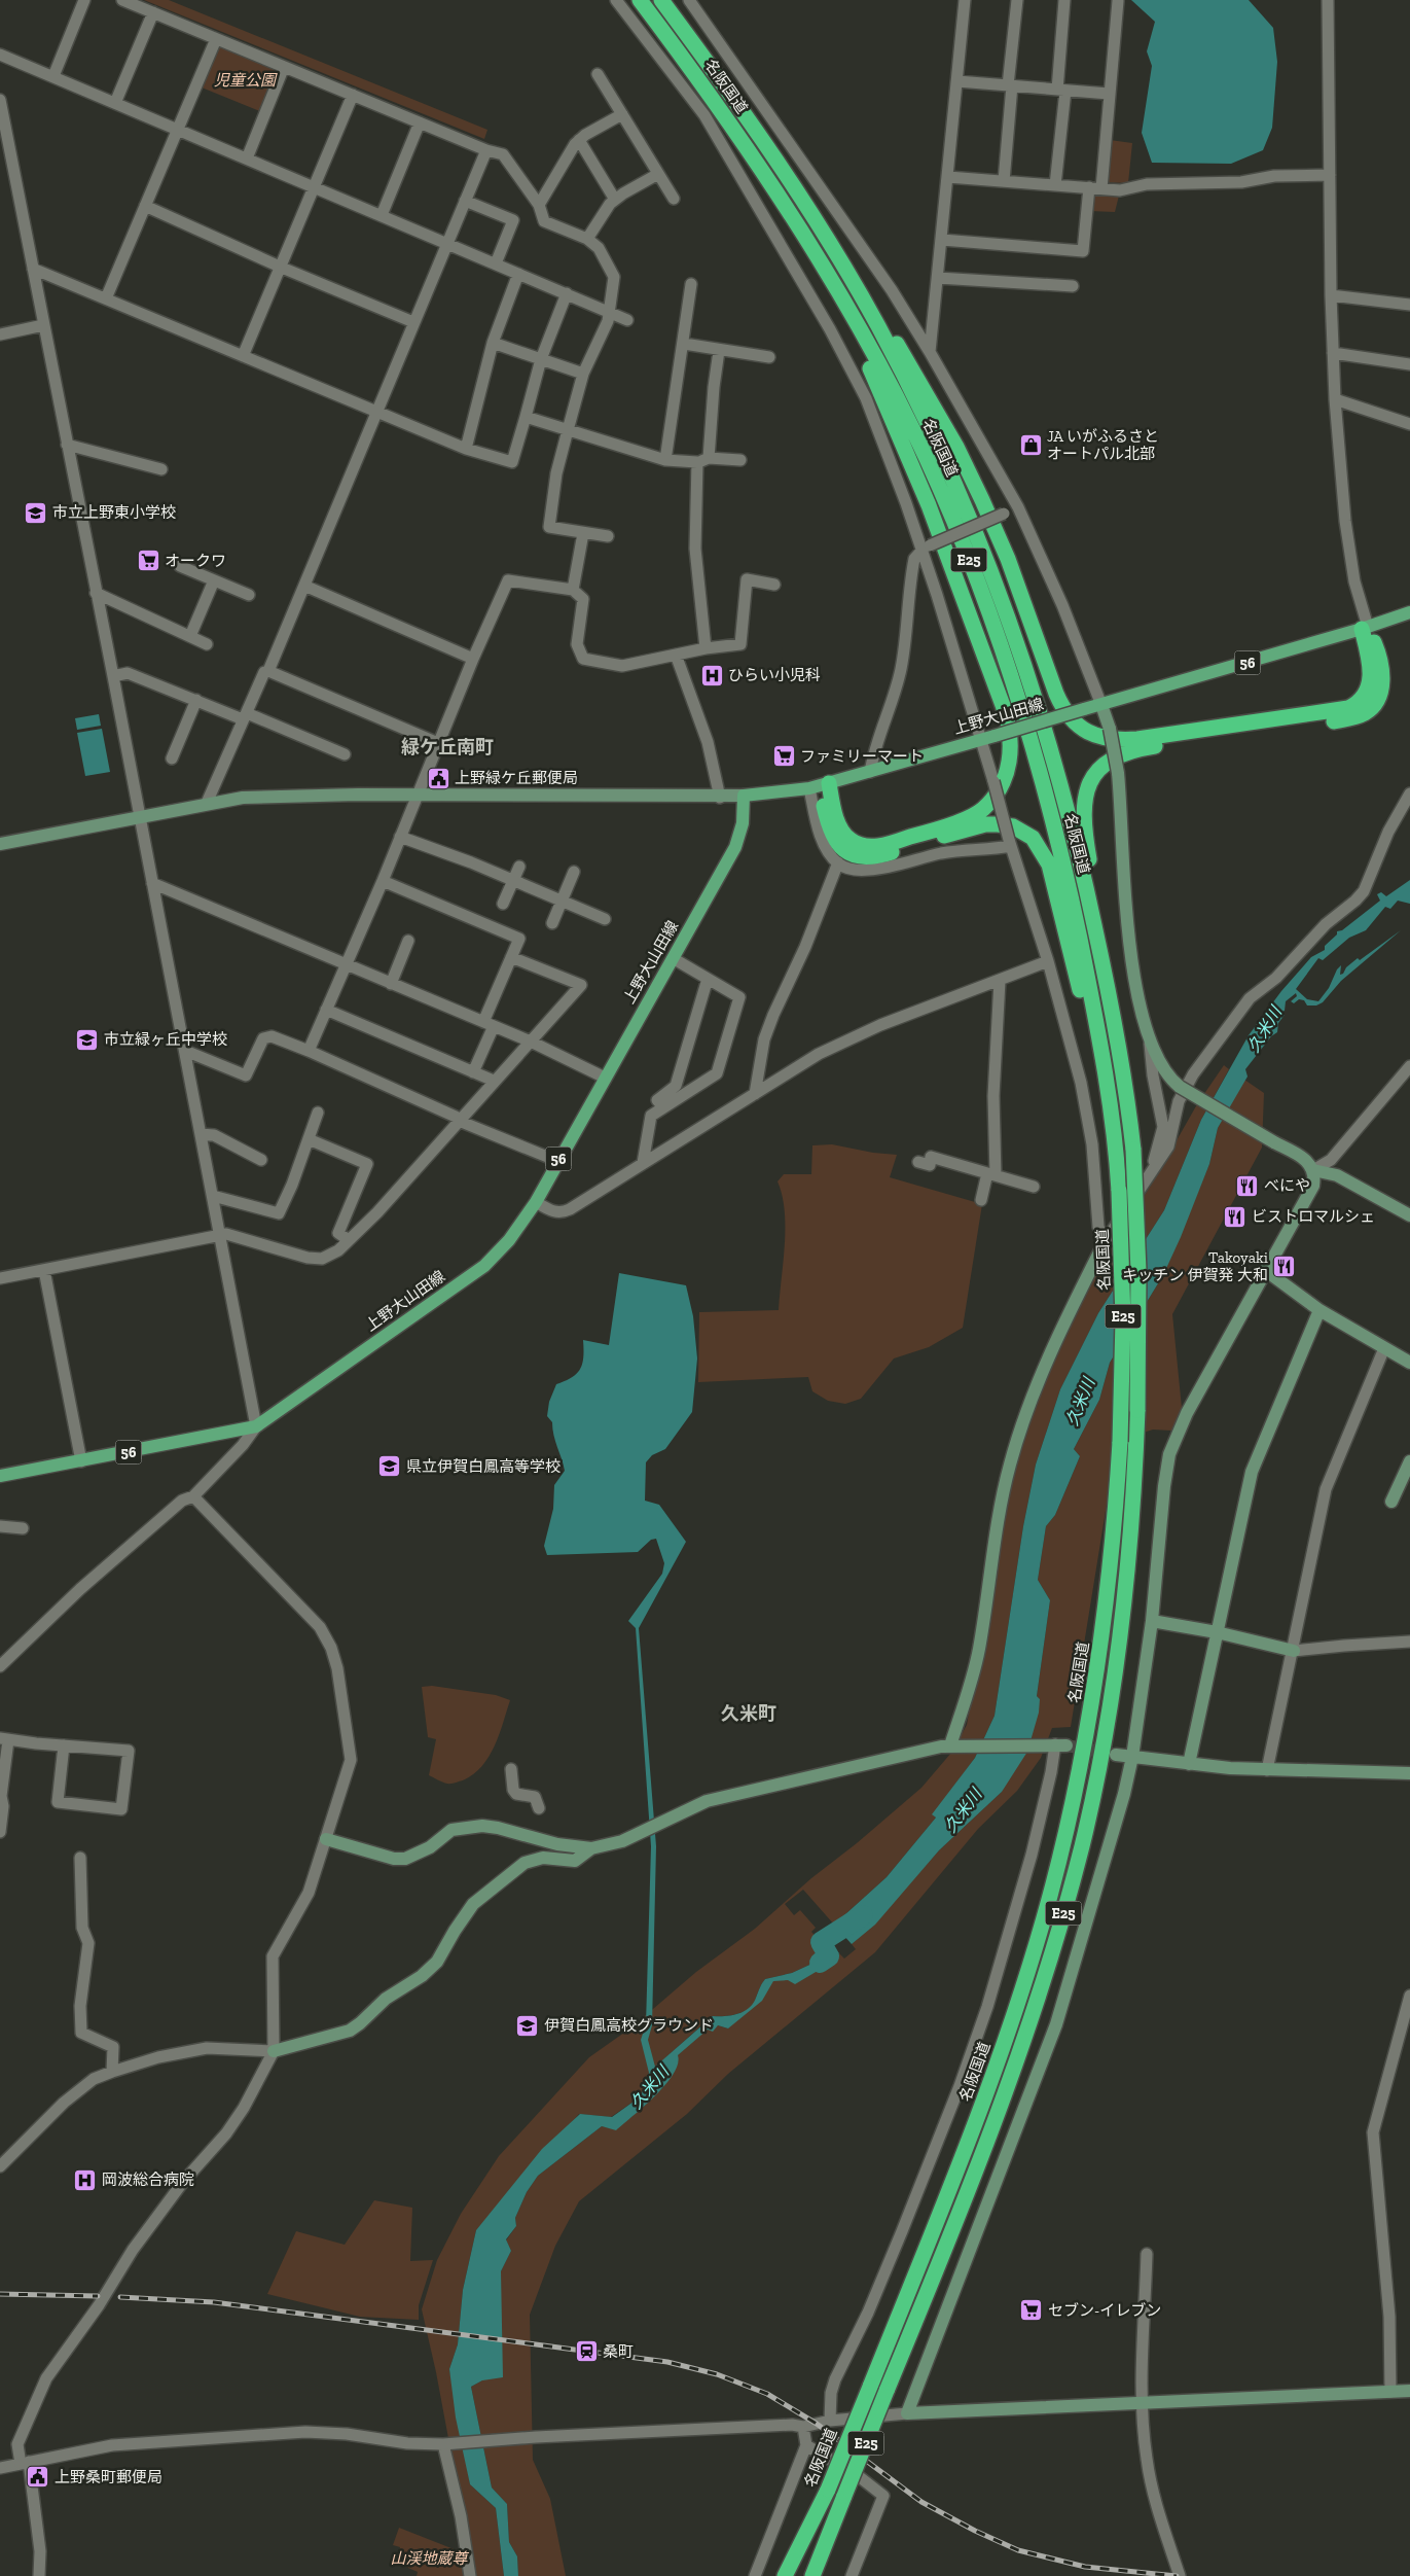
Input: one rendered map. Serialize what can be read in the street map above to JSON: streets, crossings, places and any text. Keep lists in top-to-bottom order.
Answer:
{
  "streets": {
    "highway": ["名阪国道", "E25"],
    "main road": ["56", "上野大山田線"]
  },
  "districts": ["緑ケ丘南町", "久米町"],
  "water": ["久米川"],
  "parks": ["児童公園", "山渓地蔵尊"],
  "places": {
    "shop": ["JA いがふるさと オートパル北部"],
    "school or university": [
      "市立上野東小学校",
      "市立緑ヶ丘中学校",
      "県立伊賀白鳳高等学校",
      "伊賀白鳳高校グラウンド"
    ],
    "supermarket": ["オークワ", "ファミリーマート", "セブン-イレブン"],
    "hospital": ["ひらい小児科", "岡波総合病院"],
    "public building": ["上野緑ケ丘郵便局", "上野桑町郵便局"],
    "restaurant": ["べにや", "ビストロマルシェ", "Takoyaki キッチン 伊賀発 大和"],
    "station": ["桑町"]
  }
}
